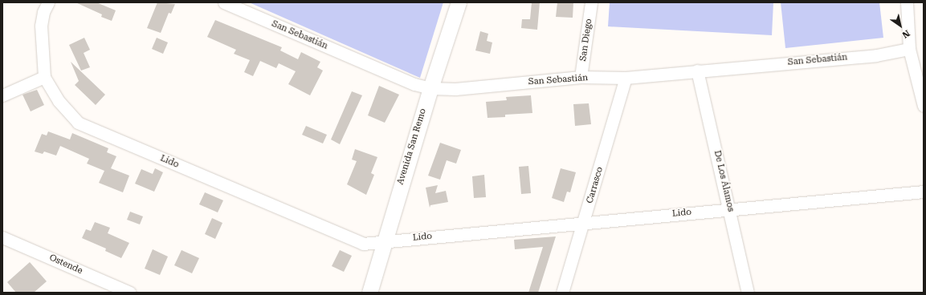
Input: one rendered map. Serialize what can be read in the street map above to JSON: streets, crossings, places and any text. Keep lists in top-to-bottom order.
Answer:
{
  "streets": {
    "street": [
      "San Sebastián",
      "San Diego",
      "Avenida San Remo",
      "Lido",
      "De Los Álamos",
      "Carrasco",
      "Ostende"
    ]
  },
  "crossings": [
    ["San Sebastián", "San Diego"],
    ["San Sebastián", "Avenida San Remo"],
    ["San Sebastián", "De Los Álamos"],
    ["San Sebastián", "Carrasco"],
    ["Avenida San Remo", "Lido"],
    ["Lido", "De Los Álamos"],
    ["Lido", "Carrasco"]
  ],
  "north": "bottom right"
}
